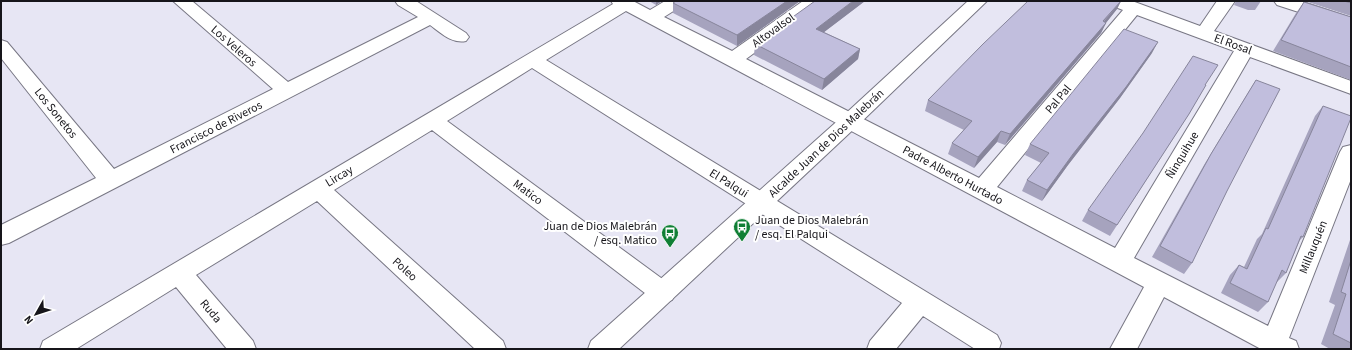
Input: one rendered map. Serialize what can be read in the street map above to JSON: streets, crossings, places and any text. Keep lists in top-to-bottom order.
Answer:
{
  "streets": {
    "street": [
      "Altovalsol",
      "El Rosal",
      "Los Veleros",
      "Pal Pal",
      "Los Sonetos",
      "Francisco de Riveros",
      "Alcalde Juan de Dios Malebrán",
      "Ñinquihue",
      "Padre Alberto Hurtado",
      "Lircay",
      "El Palqui",
      "Matico",
      "Millauquén",
      "Poleo",
      "Ruda"
    ]
  },
  "crossings": [
    ["Altovalsol", "Padre Alberto Hurtado"],
    ["El Rosal", "Pal Pal"],
    ["El Rosal", "Ñinquihue"],
    ["Los Veleros", "Francisco de Riveros"],
    ["Pal Pal", "Padre Alberto Hurtado"],
    ["Los Sonetos", "Francisco de Riveros"],
    ["Alcalde Juan de Dios Malebrán", "Padre Alberto Hurtado"],
    ["Alcalde Juan de Dios Malebrán", "El Palqui"],
    ["Alcalde Juan de Dios Malebrán", "Matico"],
    ["Ñinquihue", "Padre Alberto Hurtado"],
    ["Padre Alberto Hurtado", "Lircay"],
    ["Padre Alberto Hurtado", "Millauquén"],
    ["Lircay", "El Palqui"],
    ["Lircay", "Matico"],
    ["Lircay", "Poleo"],
    ["Lircay", "Ruda"]
  ],
  "places": {
    "bus stop": ["Juan de Dios Malebrán / esq. El Palqui", "Juan de Dios Malebrán / esq. Matico"]
  },
  "north": "bottom left"
}
